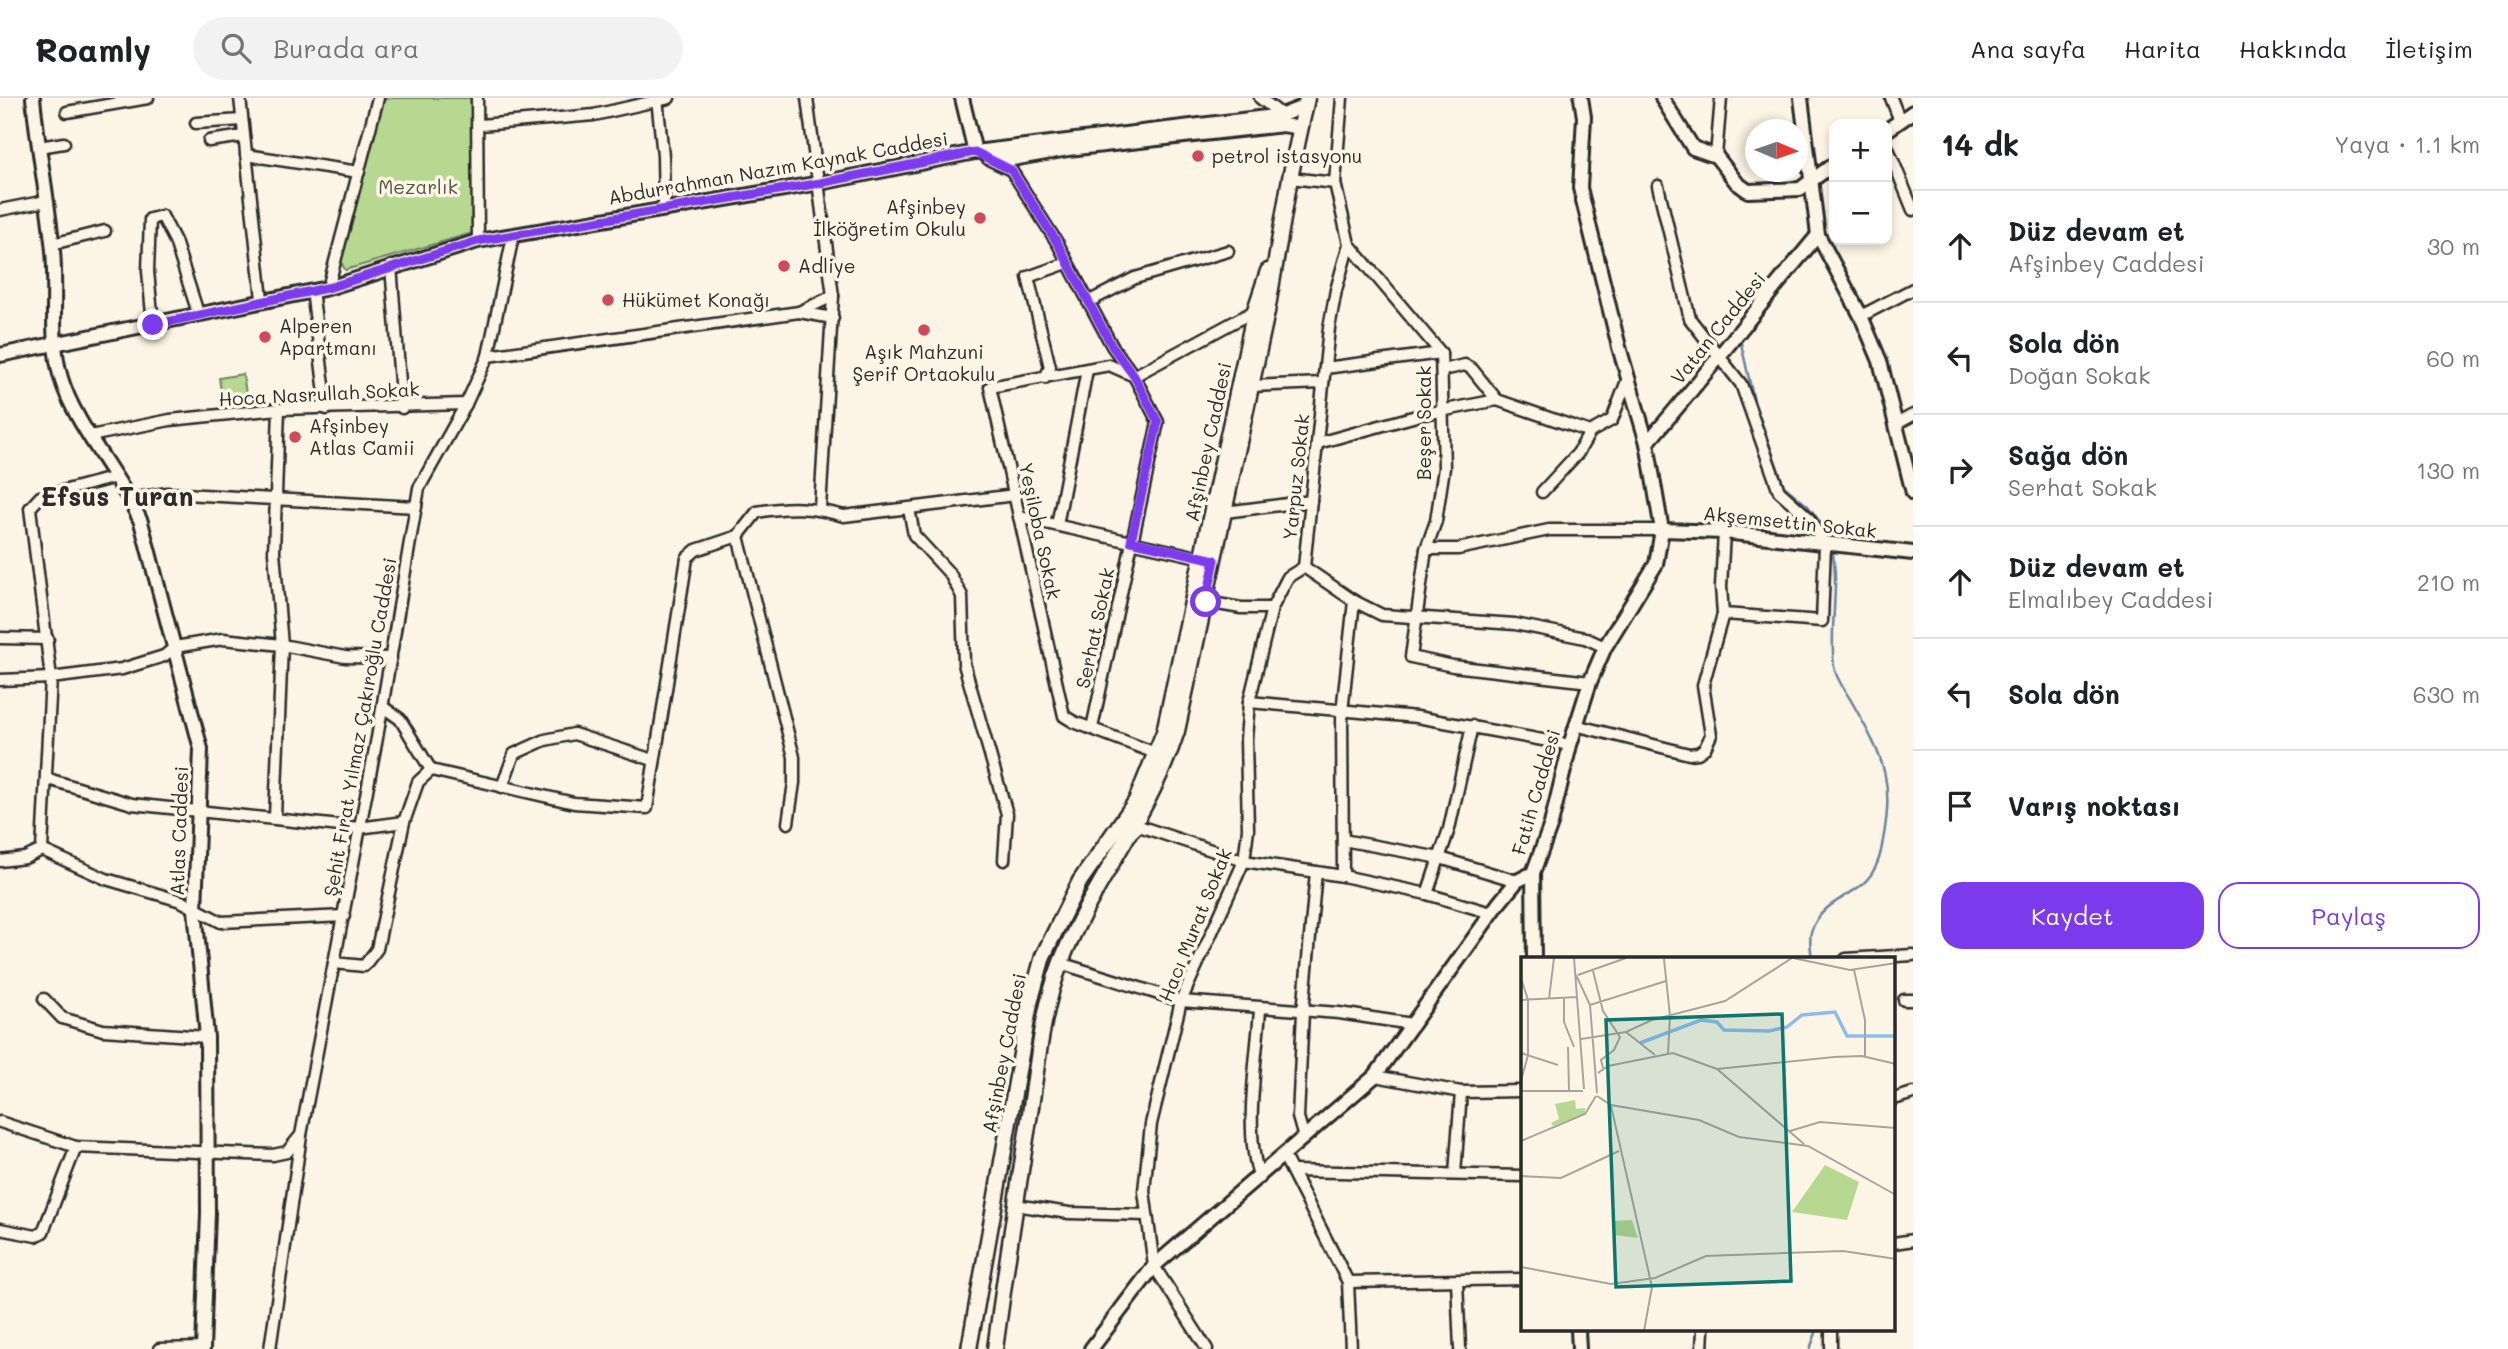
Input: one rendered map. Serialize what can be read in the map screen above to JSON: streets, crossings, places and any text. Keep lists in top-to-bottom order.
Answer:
{
  "streets": {
    "main road": ["Afşinbey Caddesi"],
    "street": [
      "Abdurrahman Nazım Kaynak Caddesi",
      "Vatan Caddesi",
      "Hoca Nasrullah Sokak",
      "Beşer Sokak",
      "Yarpuz Sokak",
      "Akşemsettin Sokak",
      "Yeşiloba Sokak",
      "Serhat Sokak",
      "Şehit Fırat Yılmaz Çakıroğlu Caddesi",
      "Fatih Caddesi",
      "Atlas Caddesi",
      "Hacı Murat Sokak"
    ]
  },
  "crossings": [
    ["Abdurrahman Nazım Kaynak Caddesi", "Afşinbey Caddesi"],
    ["Abdurrahman Nazım Kaynak Caddesi", "Serhat Sokak"],
    ["Abdurrahman Nazım Kaynak Caddesi", "Şehit Fırat Yılmaz Çakıroğlu Caddesi"],
    ["Abdurrahman Nazım Kaynak Caddesi", "Atlas Caddesi"],
    ["Vatan Caddesi", "Fatih Caddesi"],
    ["Hoca Nasrullah Sokak", "Şehit Fırat Yılmaz Çakıroğlu Caddesi"],
    ["Hoca Nasrullah Sokak", "Atlas Caddesi"],
    ["Beşer Sokak", "Yarpuz Sokak"],
    ["Beşer Sokak", "Fatih Caddesi"],
    ["Afşinbey Caddesi", "Yeşiloba Sokak"],
    ["Yarpuz Sokak", "Fatih Caddesi"],
    ["Yarpuz Sokak", "Hacı Murat Sokak"],
    ["Akşemsettin Sokak", "Fatih Caddesi"],
    ["Yeşiloba Sokak", "Serhat Sokak"],
    ["Fatih Caddesi", "Hacı Murat Sokak"]
  ],
  "districts": ["Efsus Turan"],
  "parks": ["Mezarlık"],
  "places": [
    "petrol istasyonu",
    "Afşinbey İlköğretim Okulu",
    "Adliye",
    "Hükümet Konağı",
    "Aşık Mahzuni Şerif Ortaokulu",
    "Alperen Apartmanı",
    "Afşinbey Atlas Camii"
  ],
  "north": "right",
  "page": {
    "header": "Roamly",
    "search": "Burada ara",
    "nav": [
      "Ana sayfa",
      "Harita",
      "Hakkında",
      "İletişim"
    ],
    "heading": ["14 dk", "Yaya · 1.1 km"],
    "map_buttons": ["+", "−"],
    "list": [
      ["Düz devam et", "Afşinbey Caddesi", "30 m"],
      ["Sola dön", "Doğan Sokak", "60 m"],
      ["Sağa dön", "Serhat Sokak", "130 m"],
      ["Düz devam et", "Elmalıbey Caddesi", "210 m"],
      ["Sola dön", "630 m"],
      "Varış noktası"
    ],
    "buttons": ["Kaydet", "Paylaş"]
  }
}
